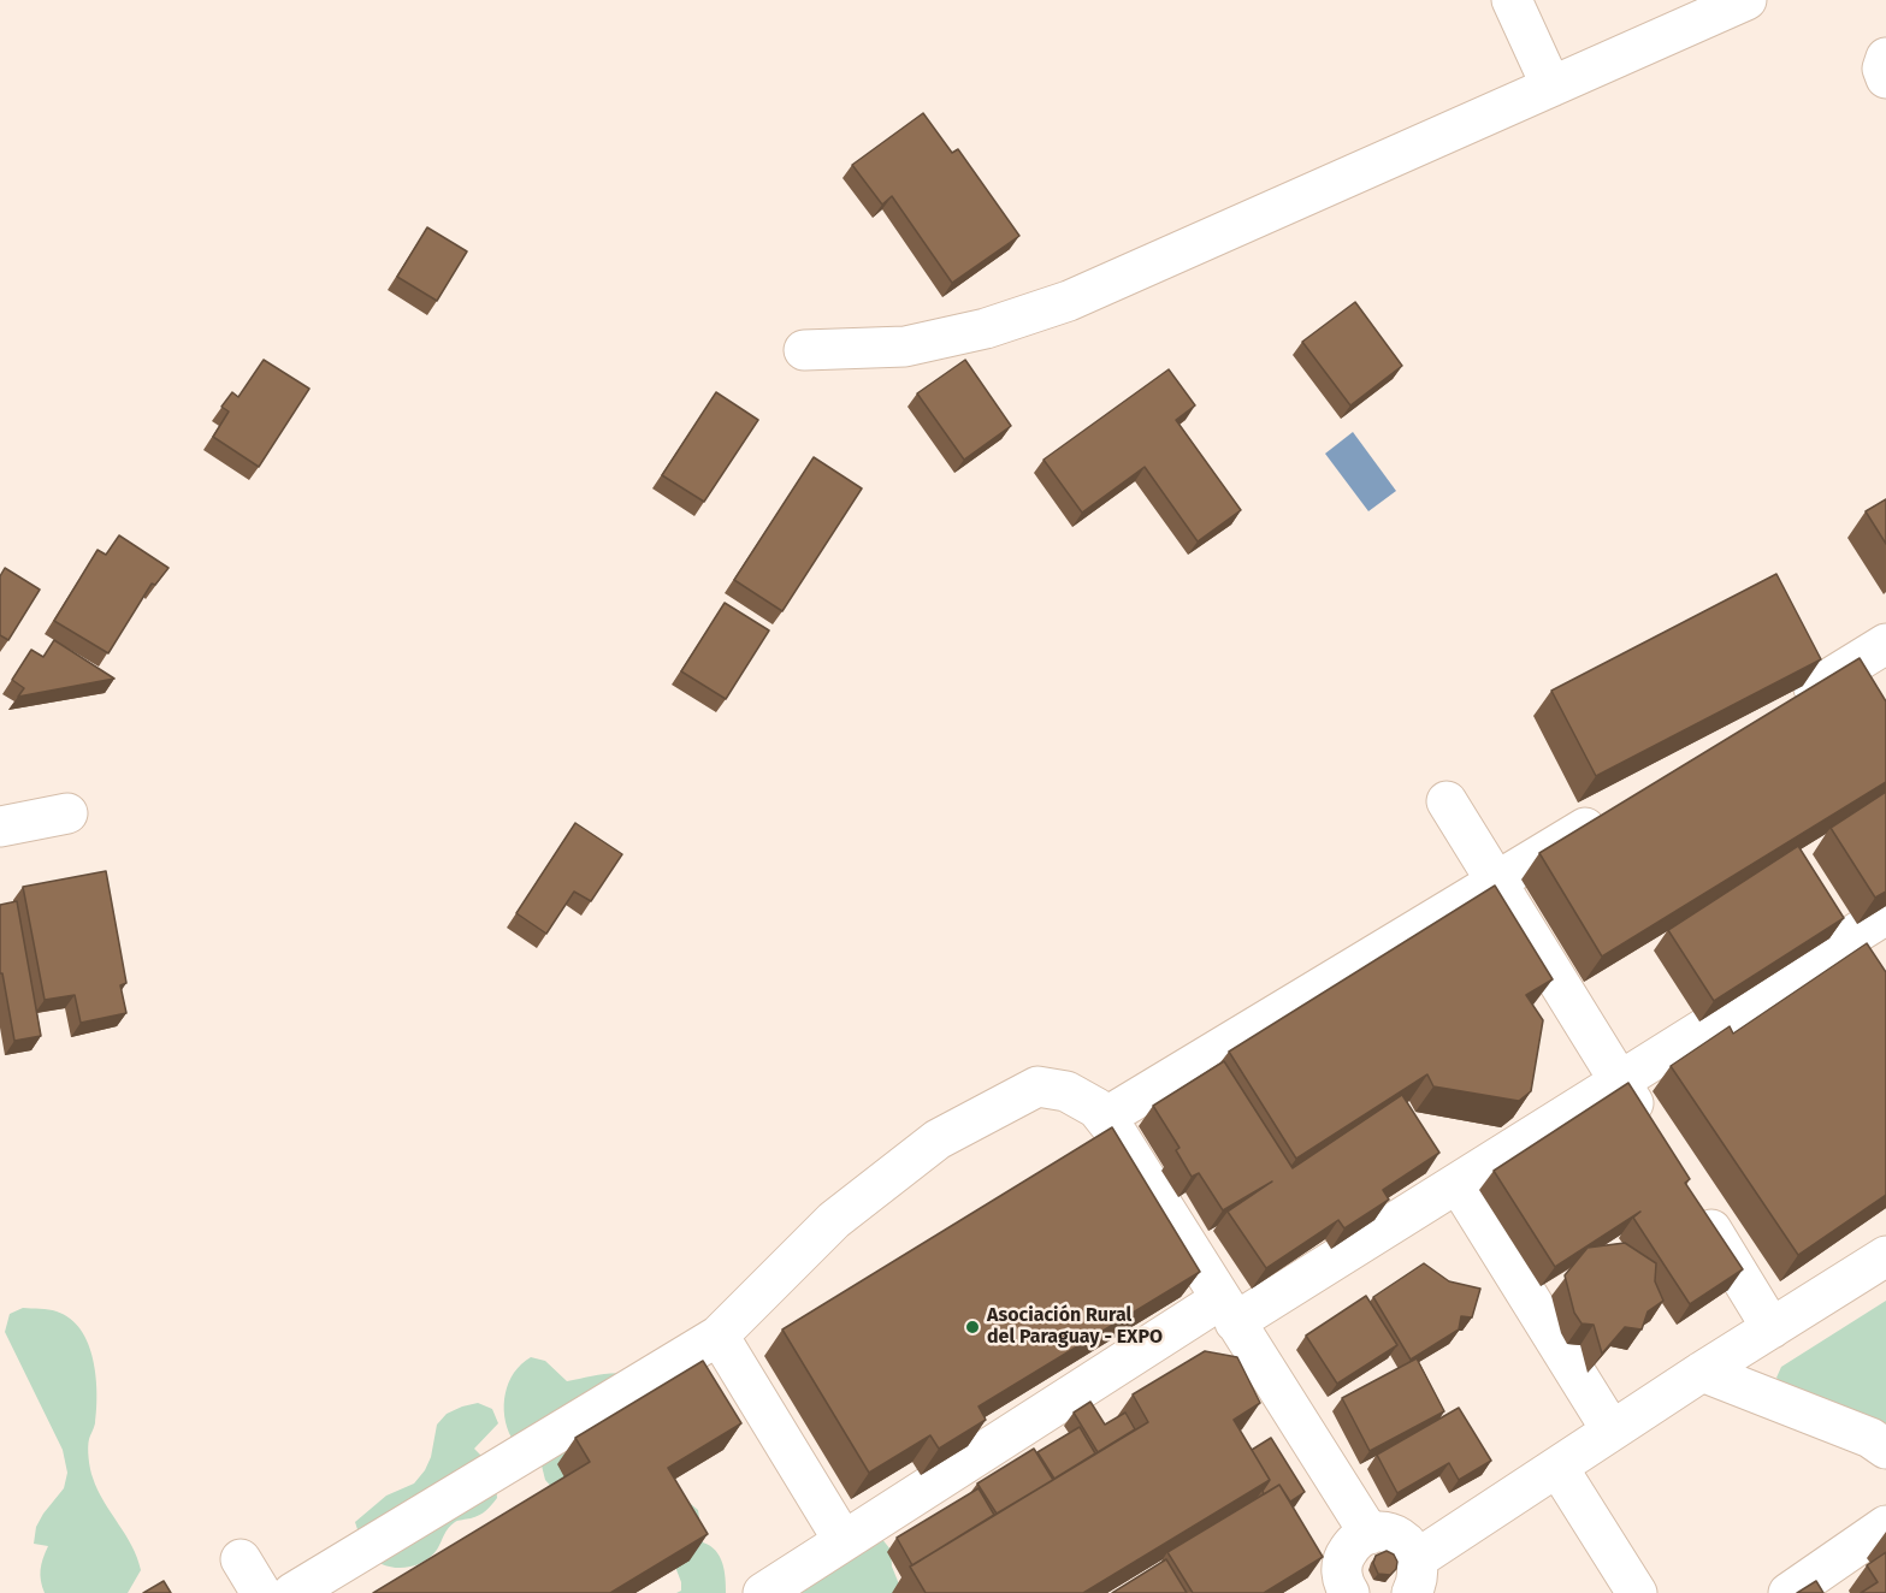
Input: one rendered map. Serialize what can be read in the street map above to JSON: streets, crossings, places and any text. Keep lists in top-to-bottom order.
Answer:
{
  "places": ["Asociación Rural del Paraguay - EXPO"]
}
